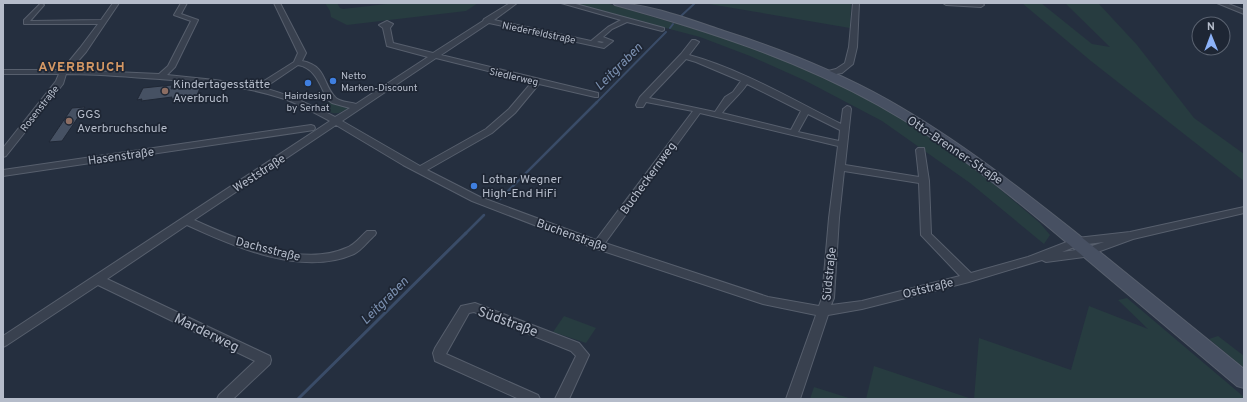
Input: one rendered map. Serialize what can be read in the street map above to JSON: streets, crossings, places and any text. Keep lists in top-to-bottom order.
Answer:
{
  "streets": {
    "main road": ["Otto-Brenner-Straße"],
    "street": [
      "Niederfeldstraße",
      "Siedlerweg",
      "Rosenstraße",
      "Hasenstraße",
      "Weststraße",
      "Bucheckernweg",
      "Buchenstraße",
      "Dachsstraße",
      "Südstraße",
      "Oststraße",
      "Marderweg"
    ]
  },
  "crossings": [
    ["Niederfeldstraße", "Weststraße"],
    ["Siedlerweg", "Weststraße"],
    ["Rosenstraße", "Buchenstraße"],
    ["Otto-Brenner-Straße", "Oststraße"],
    ["Weststraße", "Buchenstraße"],
    ["Weststraße", "Dachsstraße"],
    ["Weststraße", "Marderweg"],
    ["Bucheckernweg", "Buchenstraße"],
    ["Buchenstraße", "Südstraße"],
    ["Buchenstraße", "Oststraße"],
    ["Südstraße", "Oststraße"]
  ],
  "districts": ["AVERBRUCH"],
  "water": ["Leitgraben"],
  "places": [
    "Netto Marken-Discount",
    "Hairdesign by Serhat",
    "Kindertagesstätte Averbruch",
    "GGS Averbruchschule",
    "Lothar Wegner High-End HiFi"
  ],
  "north": "top"
}
